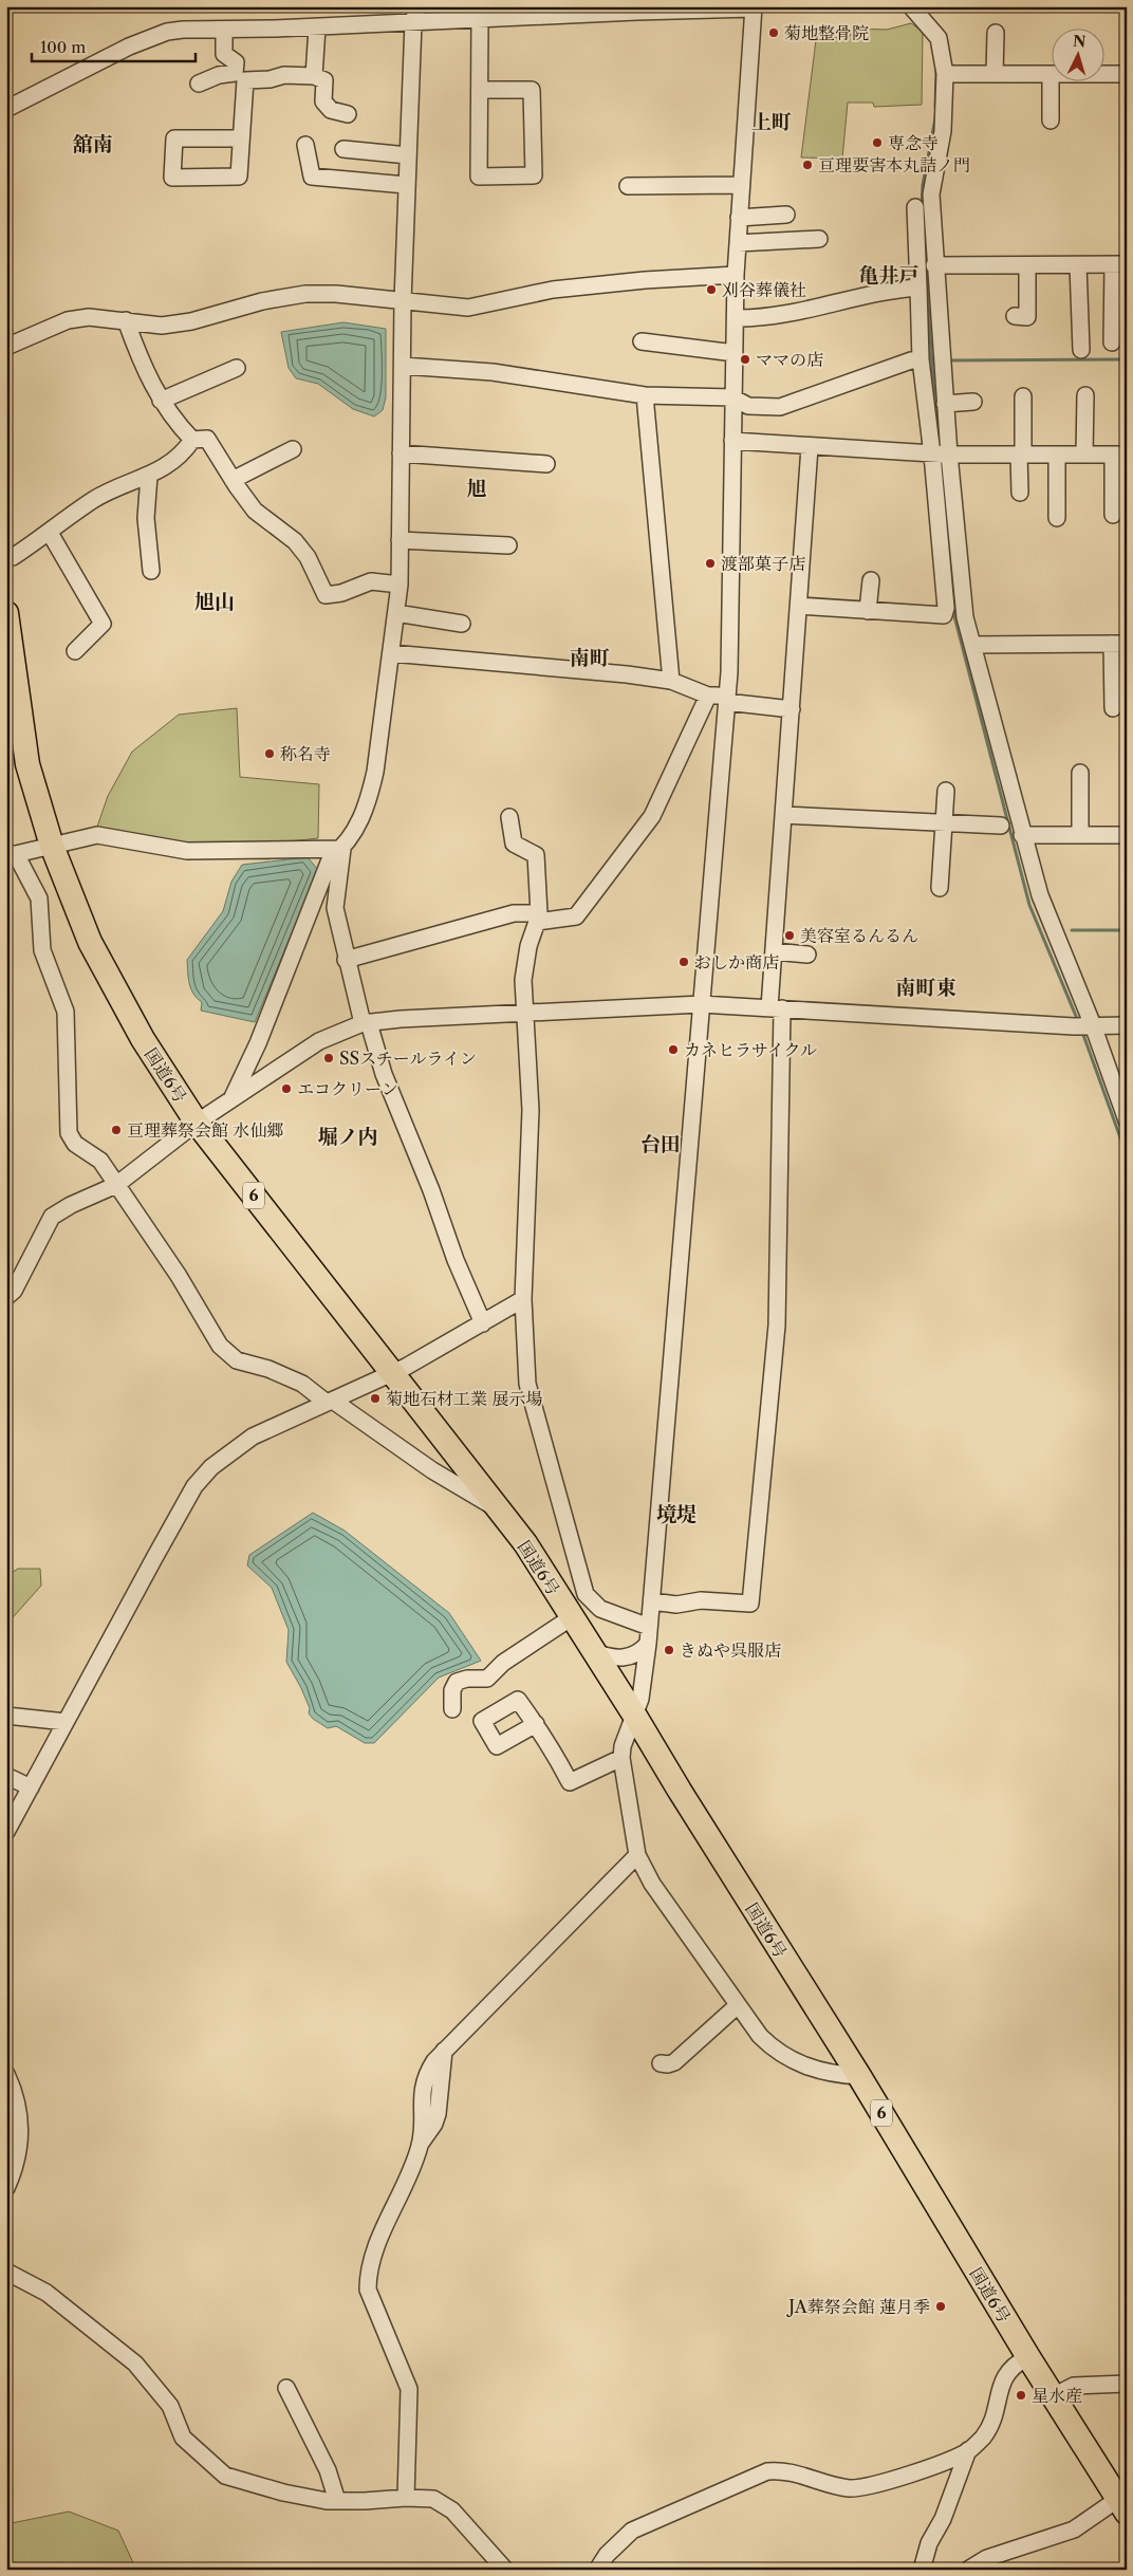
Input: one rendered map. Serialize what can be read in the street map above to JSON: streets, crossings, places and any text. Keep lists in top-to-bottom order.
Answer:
{
  "streets": {
    "highway": ["国道6号", "6"]
  },
  "districts": [
    "上町",
    "舘南",
    "亀井戸",
    "旭",
    "旭山",
    "南町",
    "南町東",
    "堀ノ内",
    "台田",
    "境堤"
  ],
  "places": [
    "菊地整骨院",
    "専念寺",
    "亘理要害本丸詰ノ門",
    "刈谷葬儀社",
    "ママの店",
    "渡部菓子店",
    "称名寺",
    "美容室るんるん",
    "おしか商店",
    "カネヒラサイクル",
    "SSスチールライン",
    "エコクリーン",
    "亘理葬祭会館 水仙郷",
    "菊地石材工業 展示場",
    "きぬや呉服店",
    "JA葬祭会館 蓮月季",
    "星水産"
  ],
  "scale_bar": "100 m",
  "north": "top"
}
